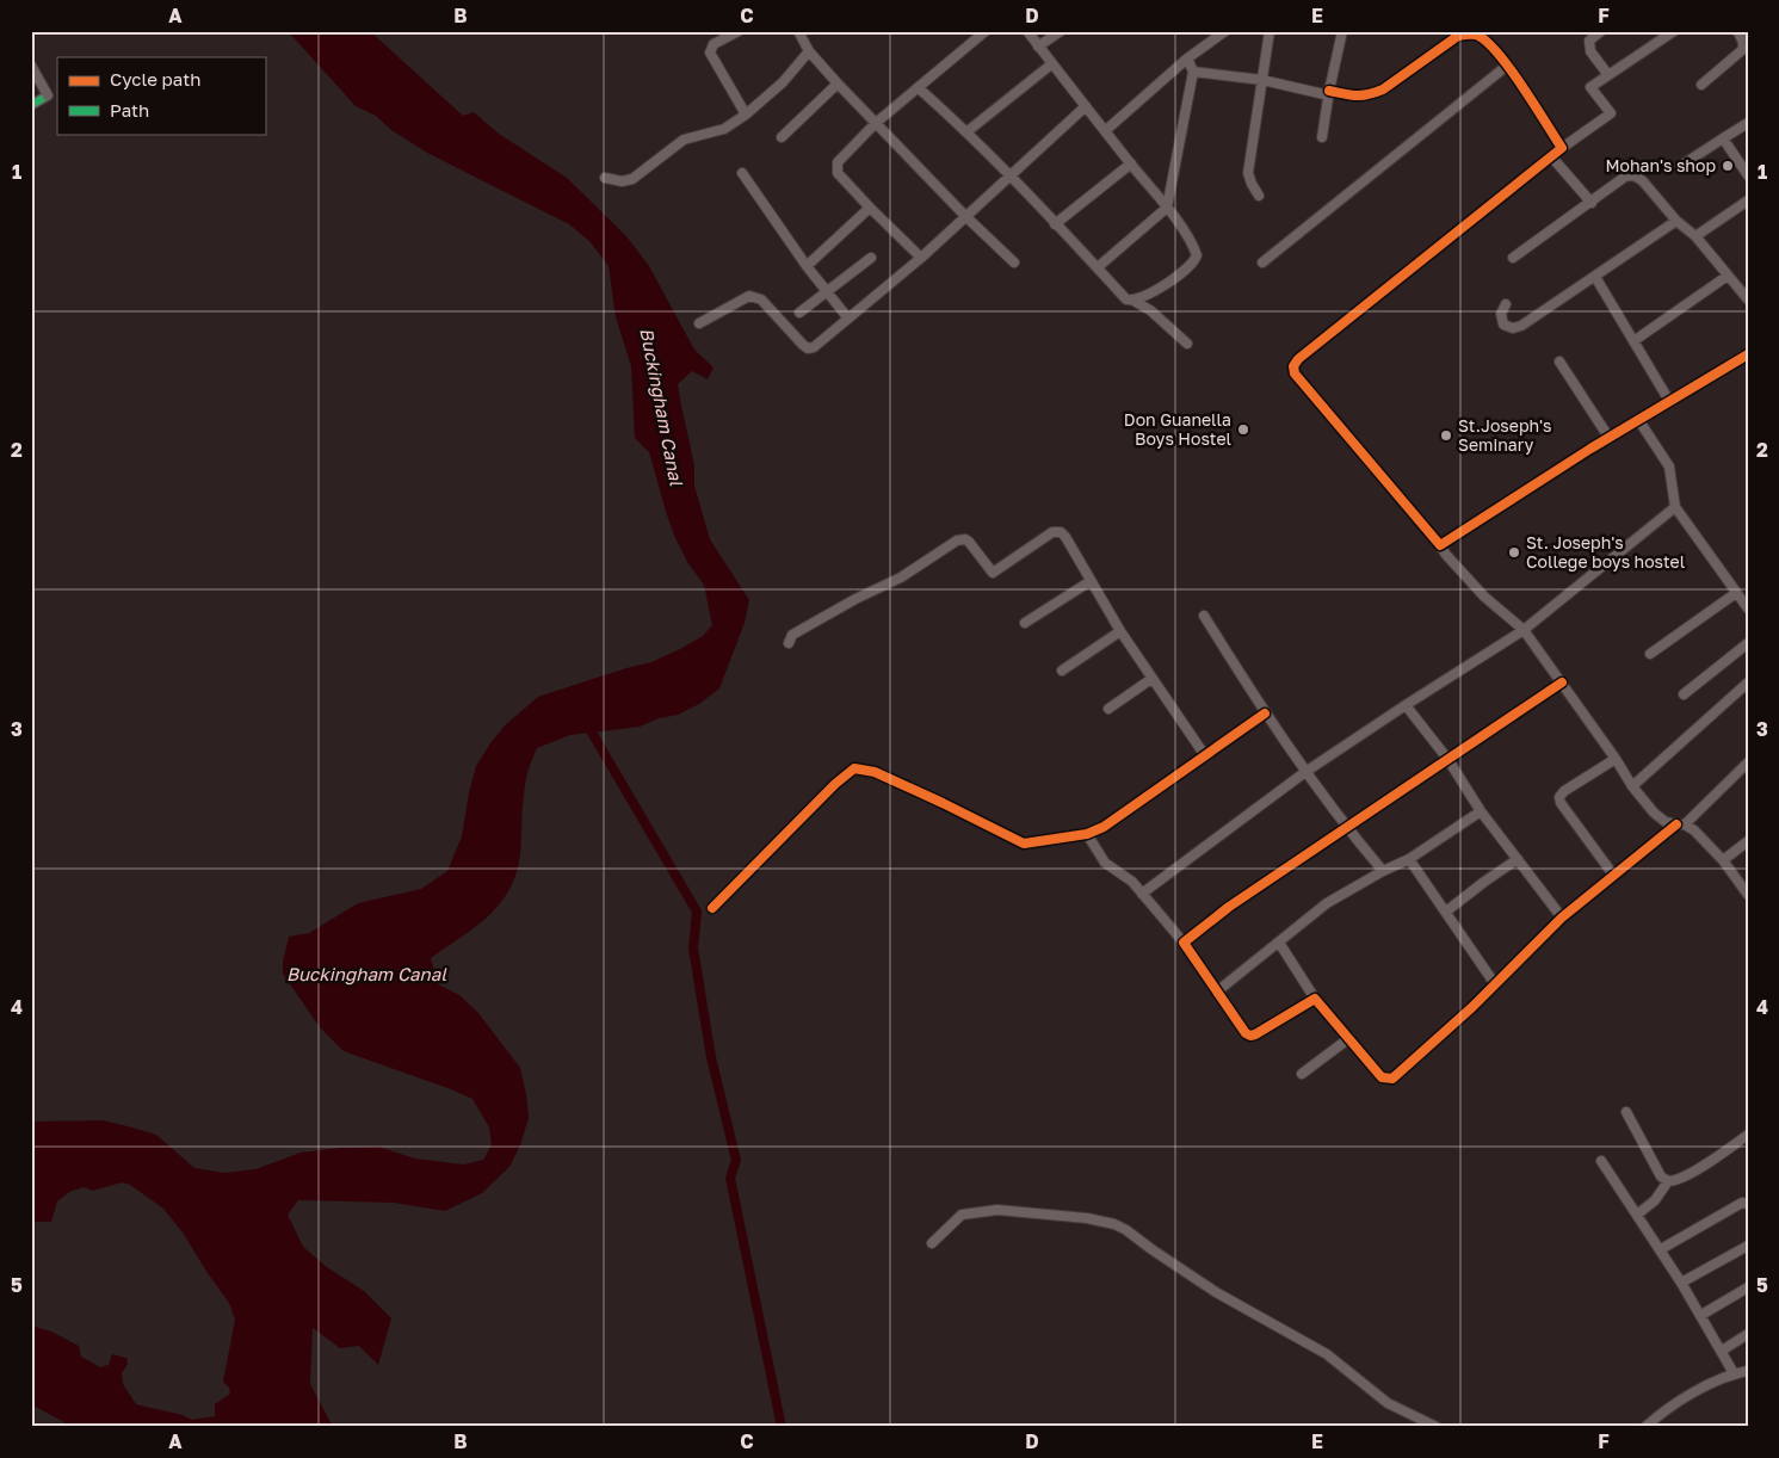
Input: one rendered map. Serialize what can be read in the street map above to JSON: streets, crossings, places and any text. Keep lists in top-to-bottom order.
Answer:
{
  "water": ["Buckingham Canal"],
  "places": [
    "Mohan's shop",
    "Don Guanella Boys Hostel",
    "St.Joseph's Seminary",
    "St. Joseph's College boys hostel"
  ],
  "legend": ["Cycle path", "Path"],
  "grid": {
    "columns": [
      "A",
      "B",
      "C",
      "D",
      "E",
      "F"
    ],
    "rows": [
      "1",
      "2",
      "3",
      "4",
      "5"
    ]
  }
}
